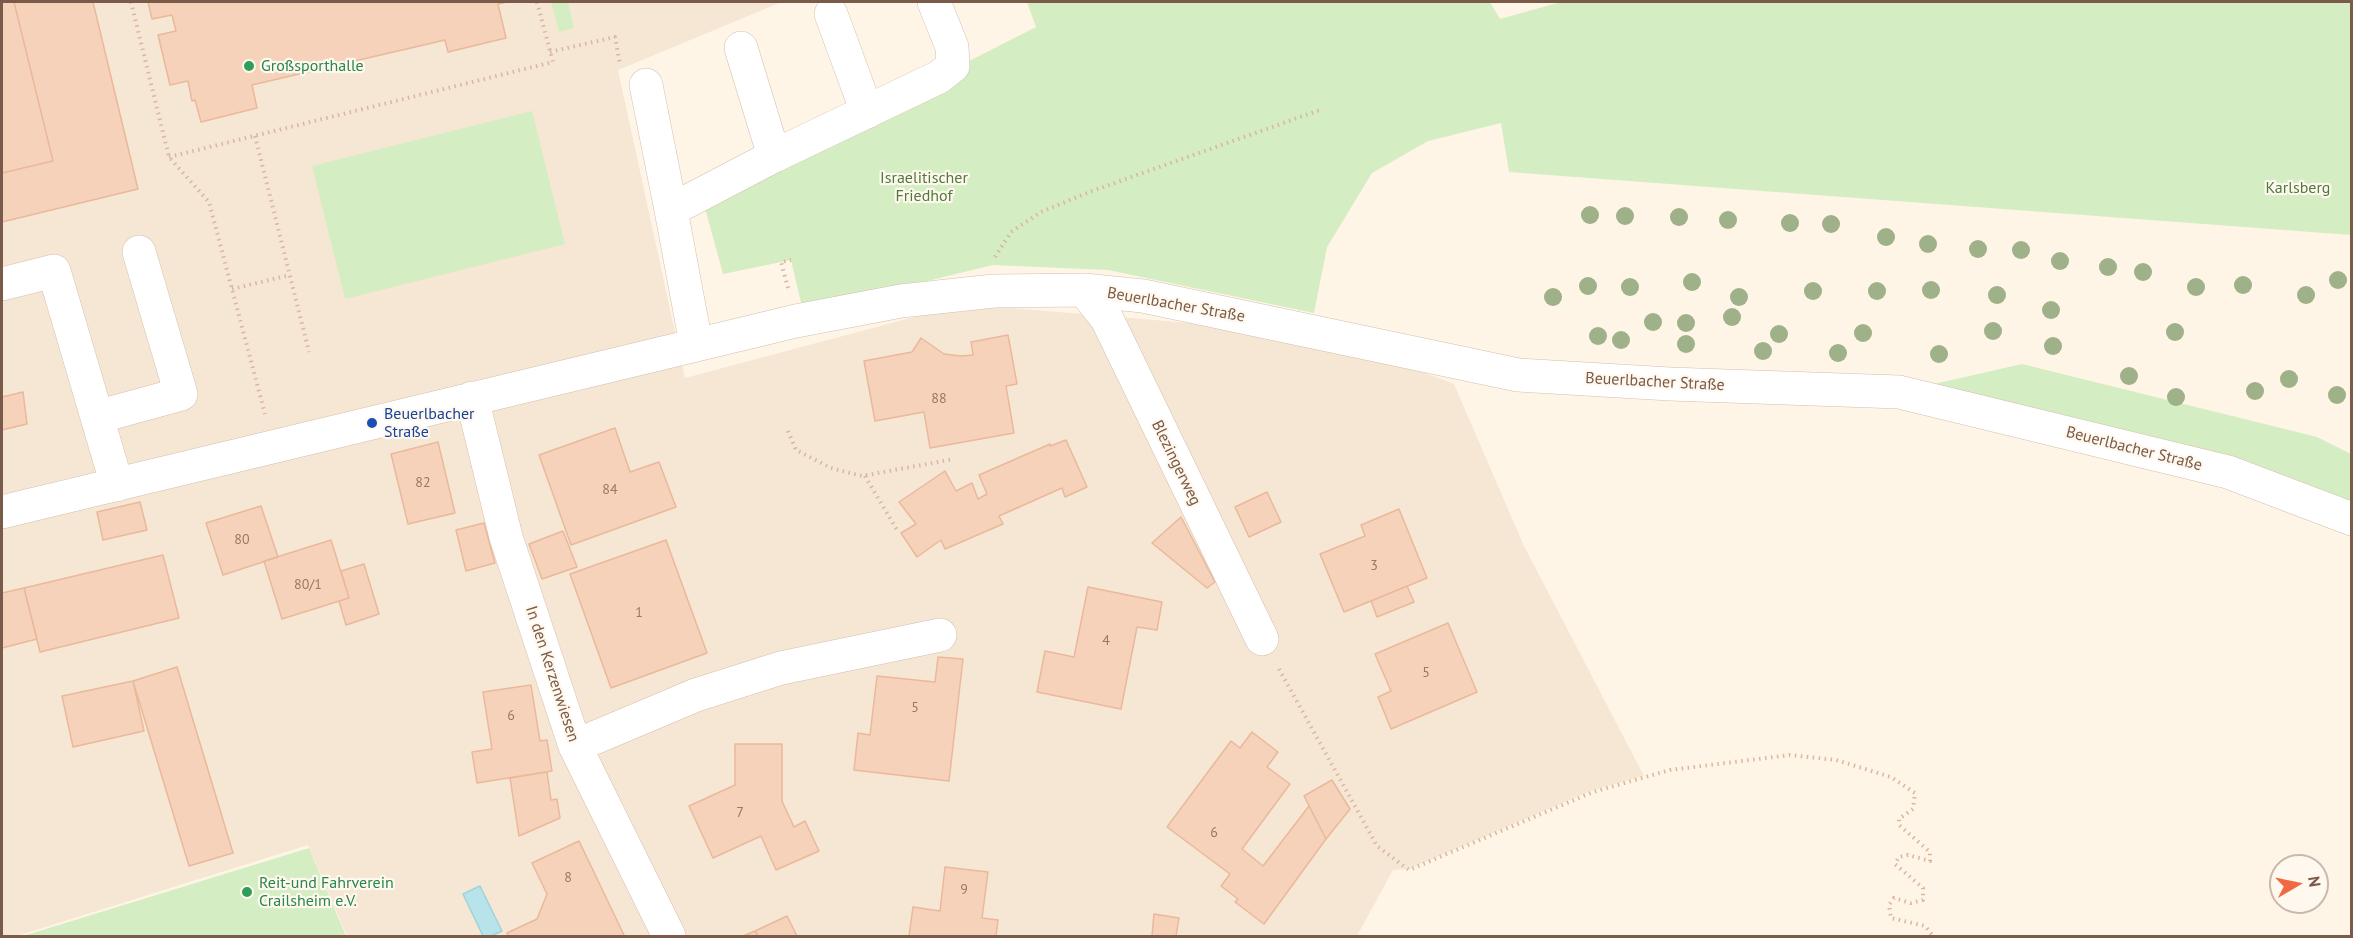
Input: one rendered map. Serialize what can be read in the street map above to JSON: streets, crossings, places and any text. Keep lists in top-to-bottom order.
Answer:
{
  "streets": {
    "street": ["Beuerlbacher Straße", "Blezingerweg", "In den Kerzenwiesen"]
  },
  "crossings": [
    ["Beuerlbacher Straße", "Blezingerweg"],
    ["Beuerlbacher Straße", "In den Kerzenwiesen"]
  ],
  "parks": ["Israelitischer Friedhof", "Karlsberg"],
  "places": ["Großsporthalle", "Beuerlbacher Straße", "Reit-und Fahrverein Crailsheim e.V."],
  "house_numbers": [
    "88",
    "82",
    "84",
    "80",
    "3",
    "80/1",
    "1",
    "4",
    "5",
    "5",
    "6",
    "7",
    "6",
    "8",
    "9"
  ],
  "north": "right"
}
